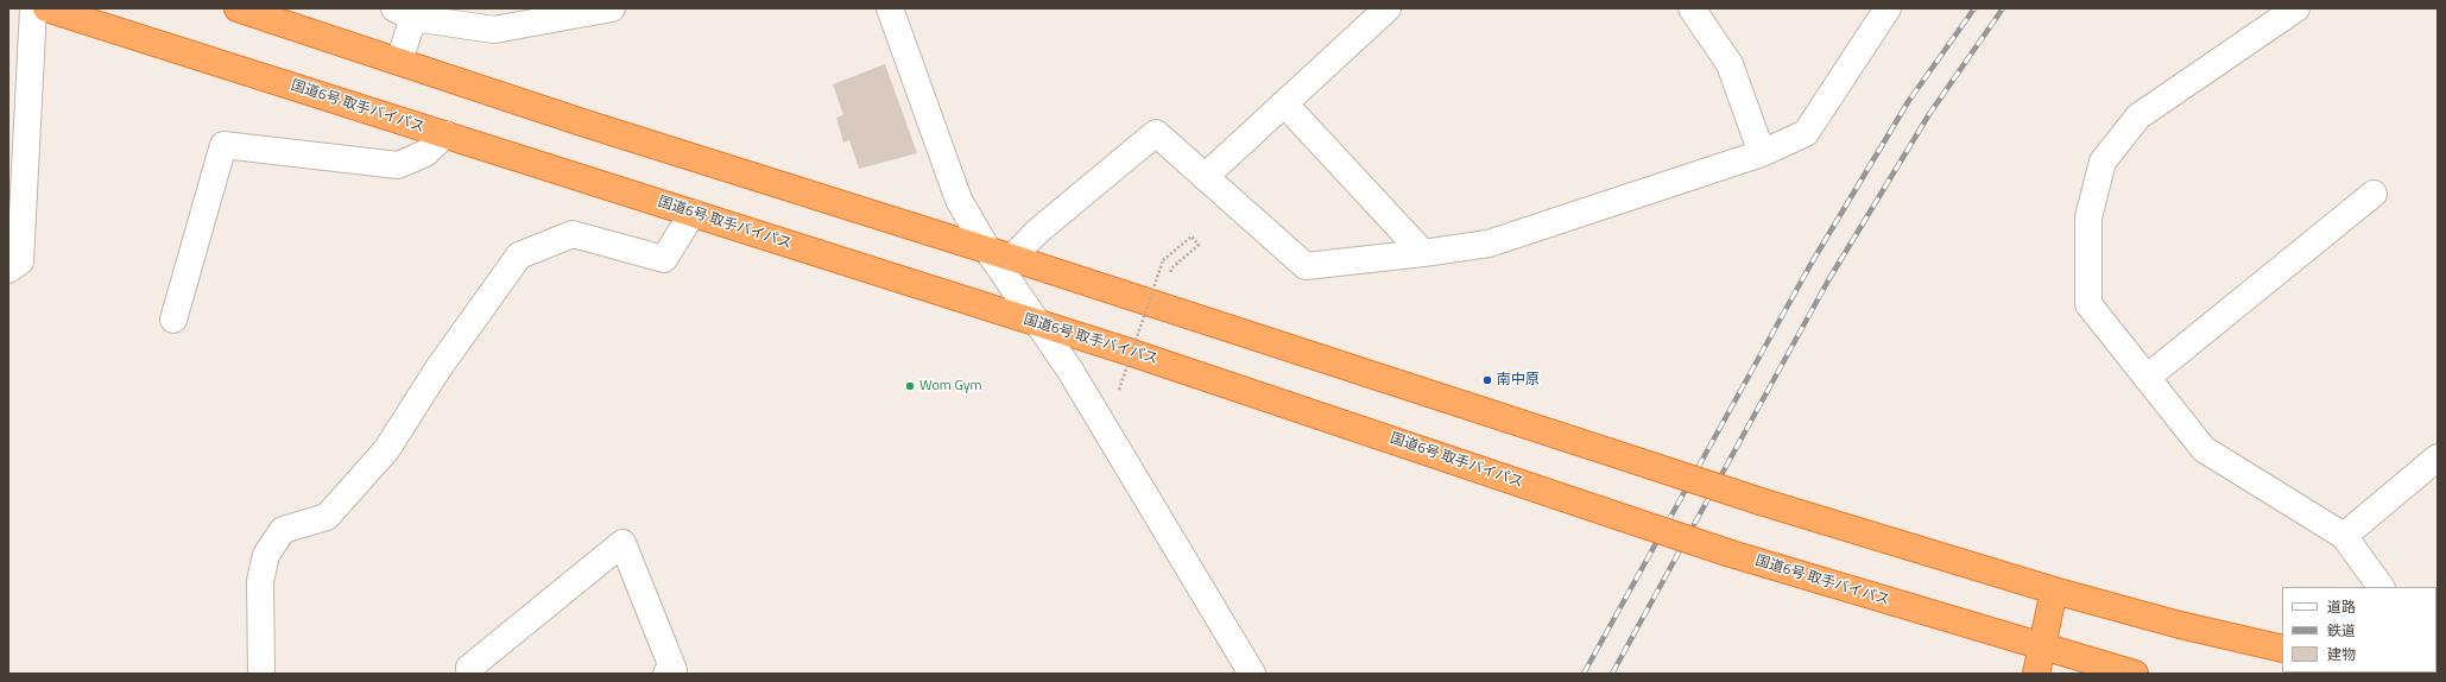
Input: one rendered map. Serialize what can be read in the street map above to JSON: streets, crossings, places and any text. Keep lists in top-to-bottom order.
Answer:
{
  "streets": {
    "highway": ["国道6号 取手バイパス"]
  },
  "places": ["南中原", "Wom Gym"],
  "legend": ["道路", "鉄道", "建物"]
}
